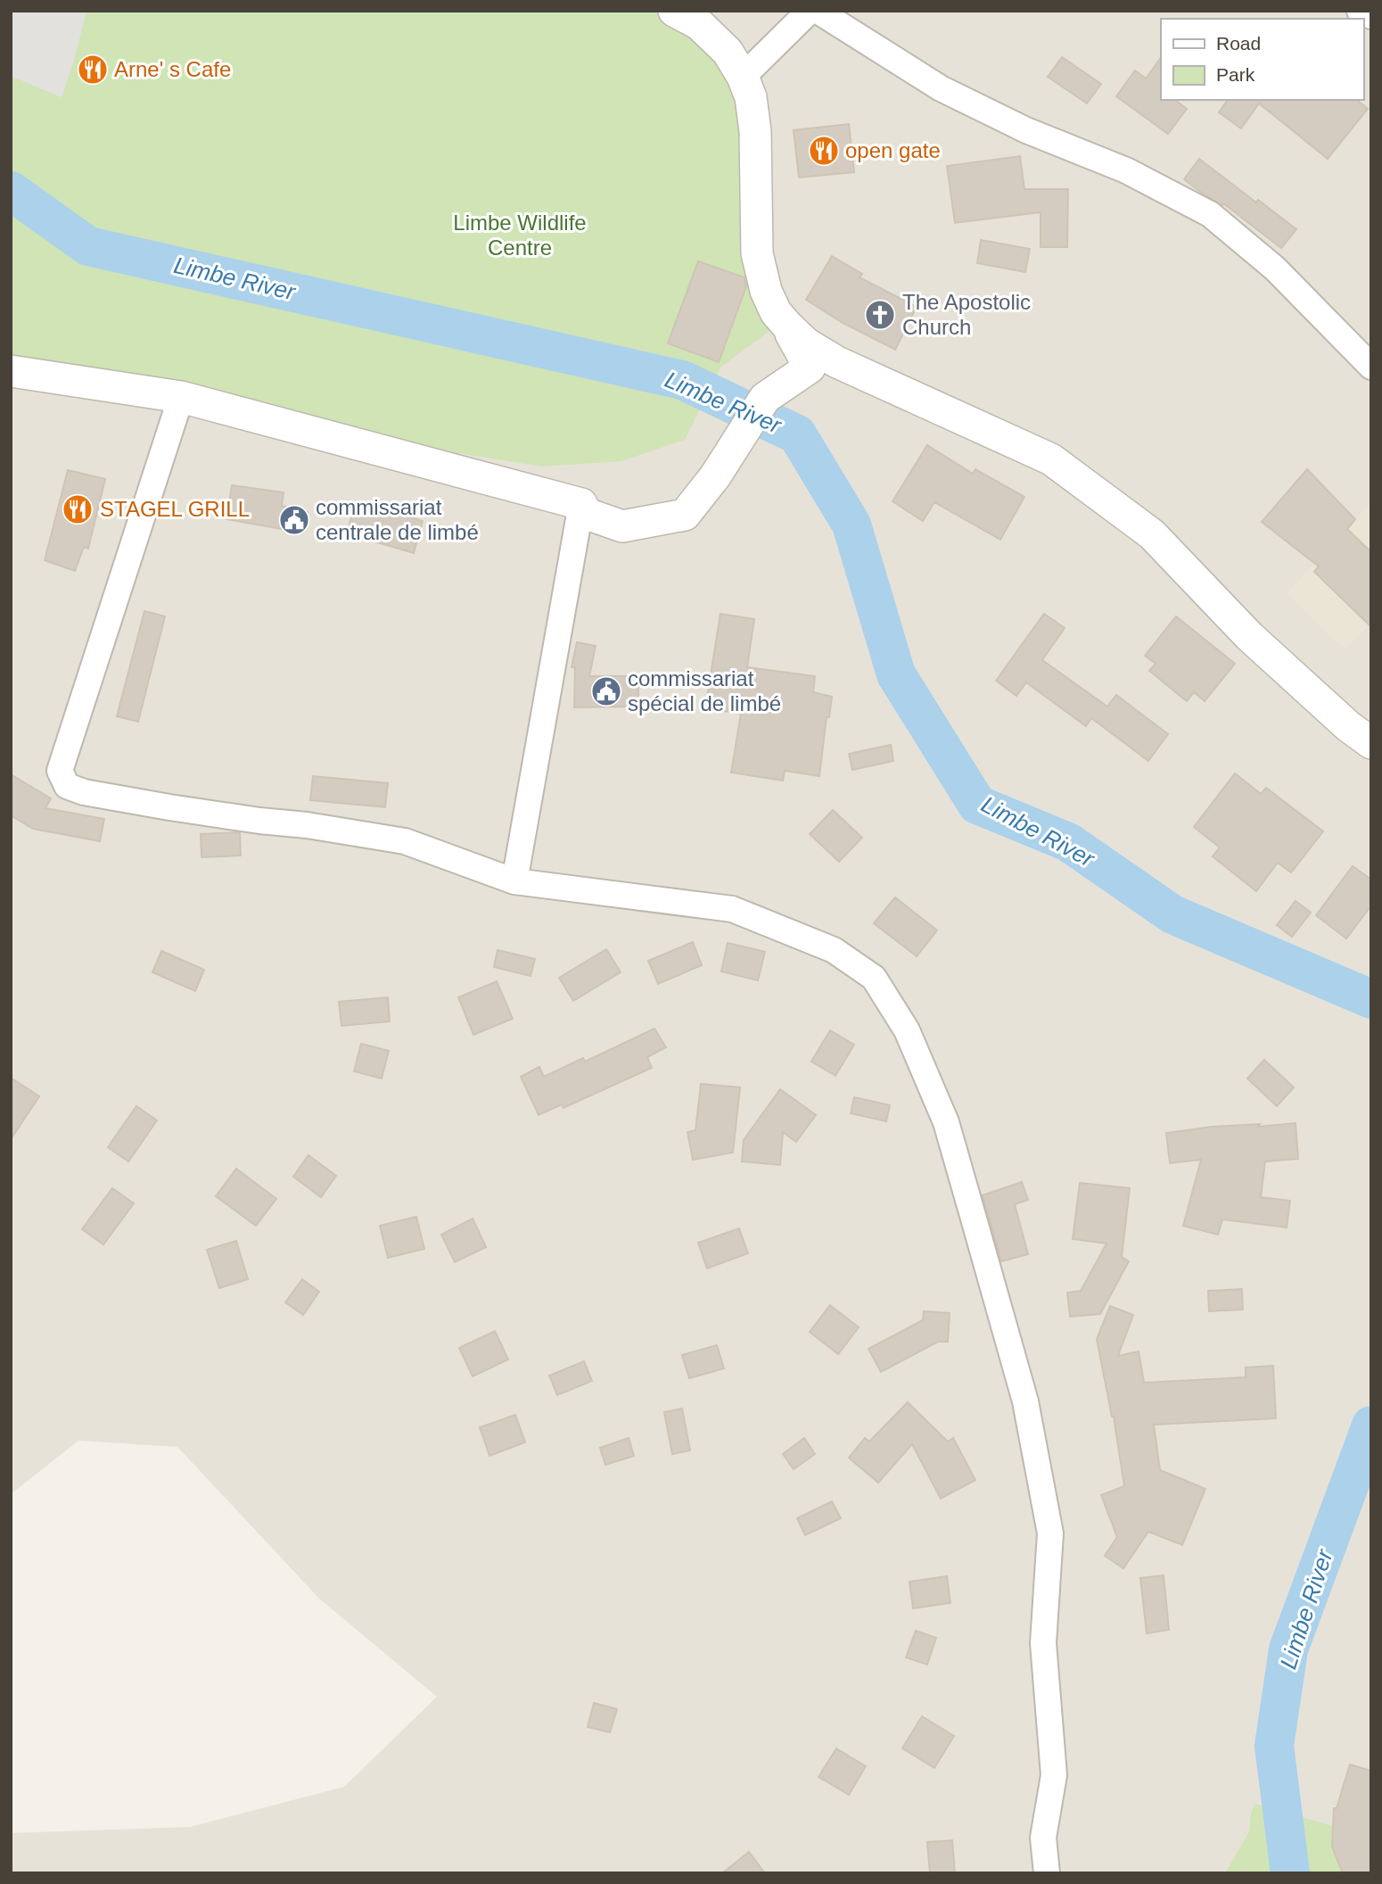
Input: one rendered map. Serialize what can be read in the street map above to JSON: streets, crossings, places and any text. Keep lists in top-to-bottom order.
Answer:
{
  "water": ["Limbe River"],
  "parks": ["Limbe Wildlife Centre"],
  "places": {
    "restaurant": ["Arne' s Cafe", "open gate", "STAGEL GRILL"],
    "church": ["The Apostolic Church"],
    "public building": ["commissariat centrale de limbé", "commissariat spécial de limbé"]
  },
  "legend": ["Road", "Park"]
}
